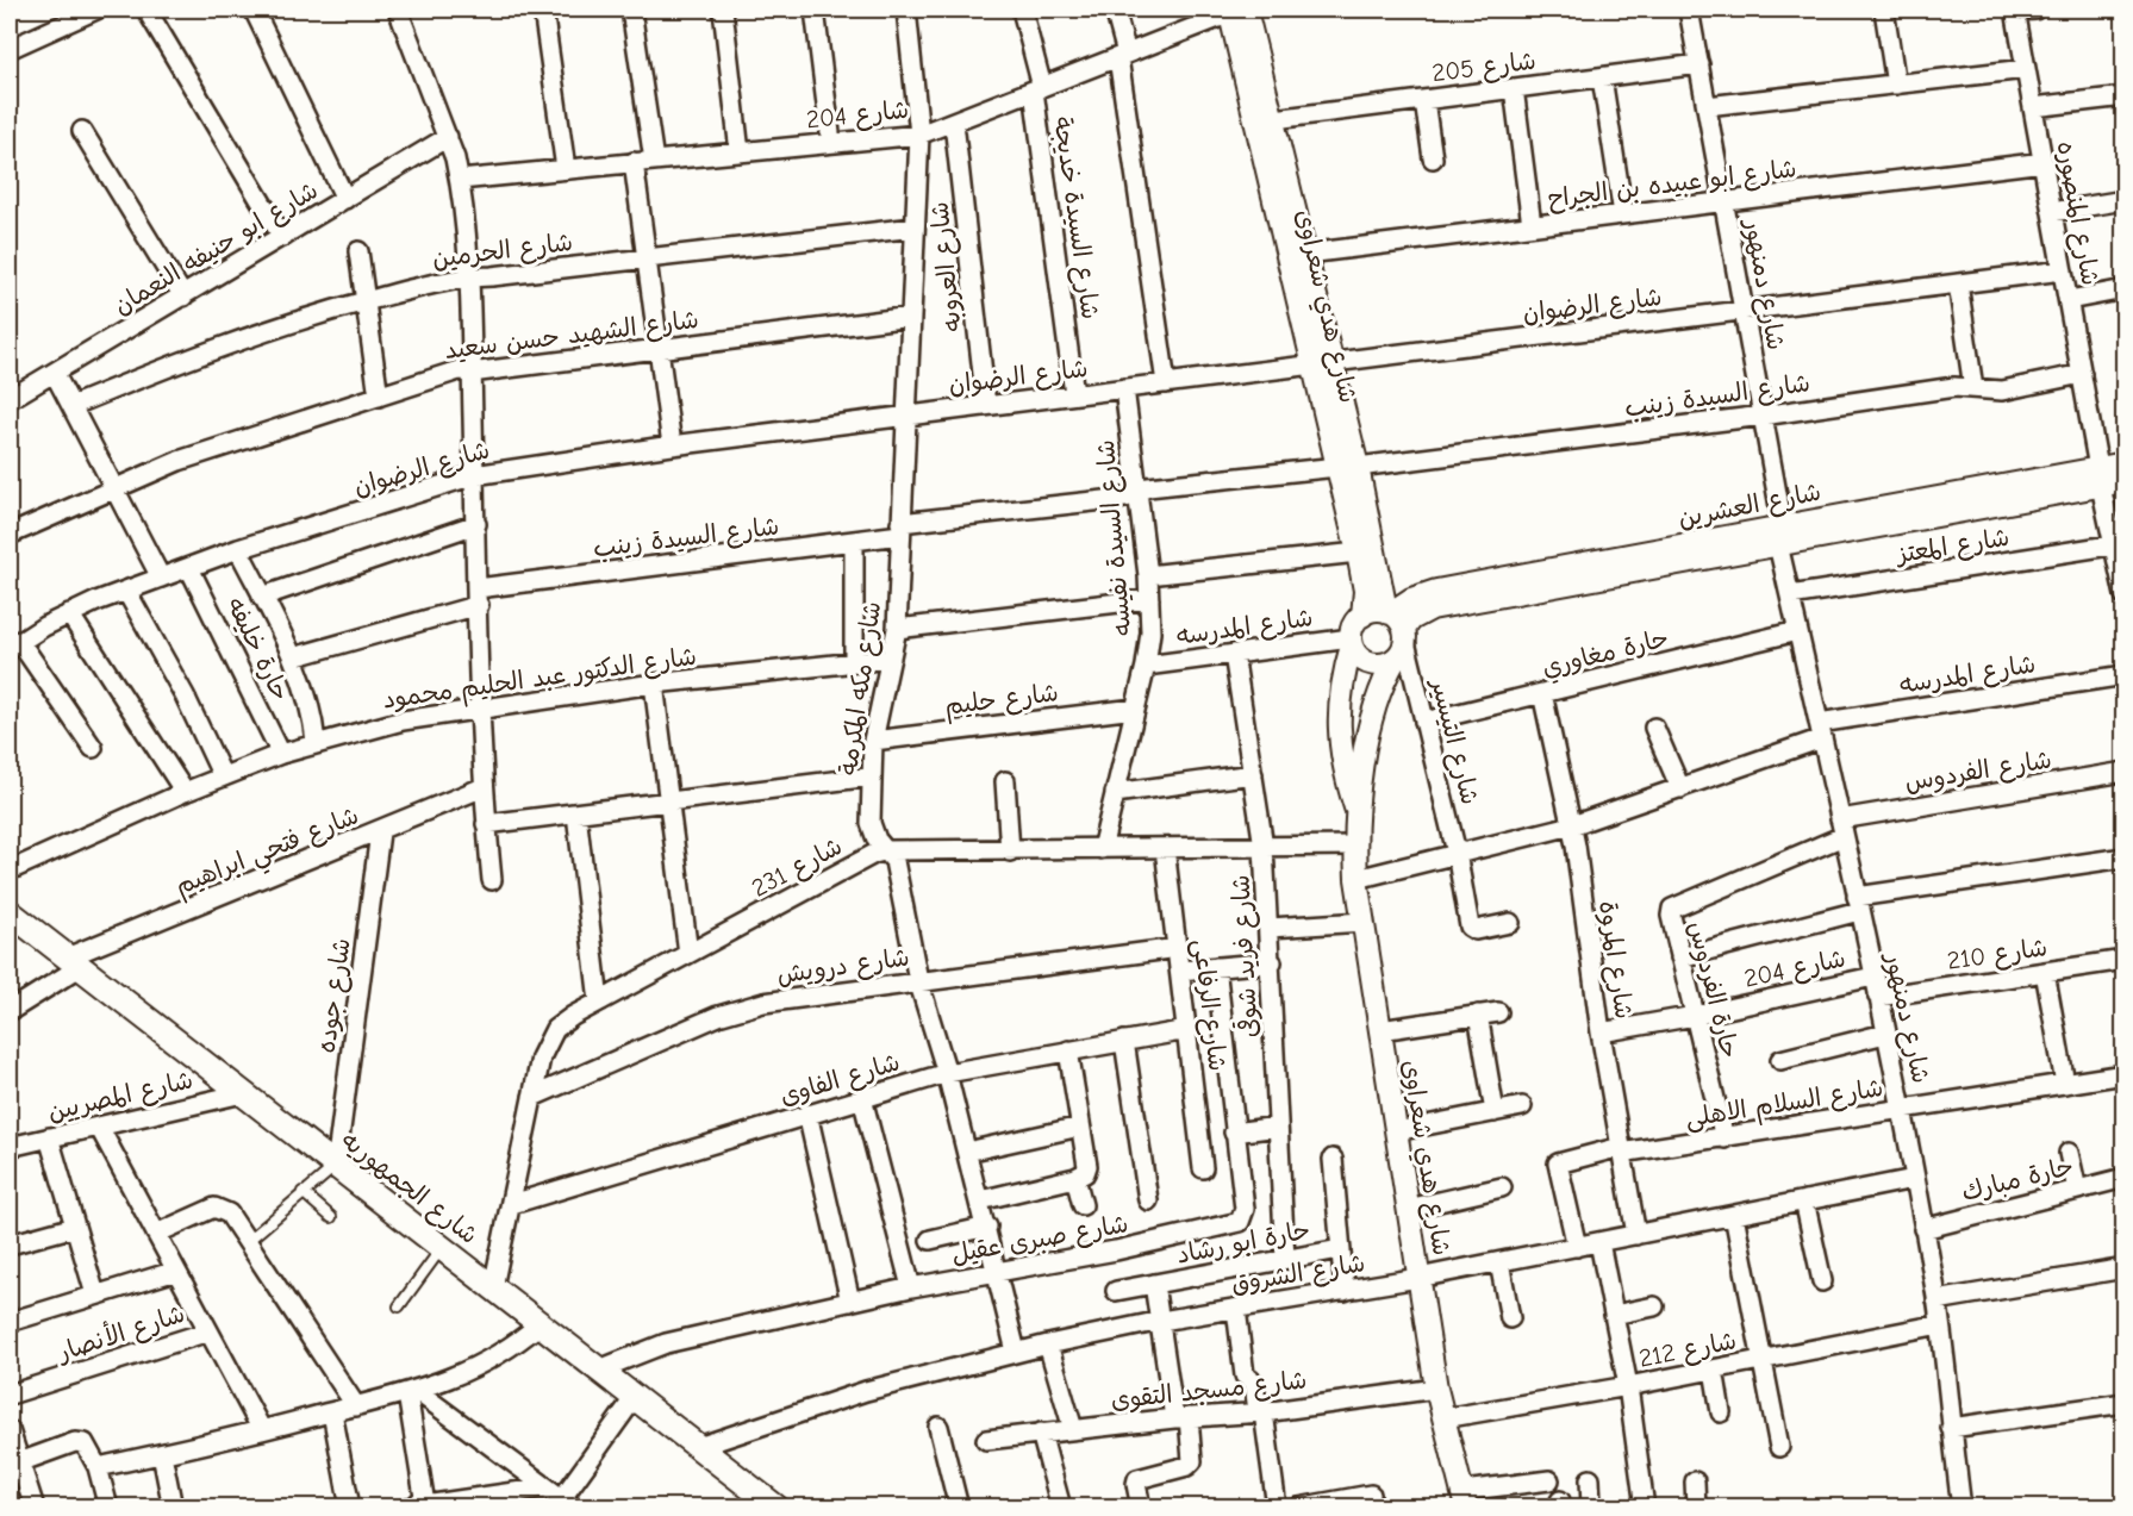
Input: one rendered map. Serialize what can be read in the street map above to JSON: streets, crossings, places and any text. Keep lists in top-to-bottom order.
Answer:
{
  "streets": {
    "main road": ["شارع الجمهوريه"],
    "street": [
      "شارع 205",
      "شارع 204",
      "شارع ابو عبيده بن الجراح",
      "شارع المنصوره",
      "شارع السيدة خديجة",
      "شارع ابو حنيفه النعمان",
      "شارع الحرمين",
      "شارع العروبه",
      "شارع دمنهور",
      "شارع الرضوان",
      "شارع هدي شعراوى",
      "شارع الشهيد حسن سعيد",
      "شارع السيدة زينب",
      "شارع العشرين",
      "شارع السيدة نفيسه",
      "شارع المعتز",
      "شارع المدرسه",
      "حارة خليفه",
      "حارة مغاوري",
      "شارع الدكتور عبد الحليم محمود",
      "شارع مكه المكرمة",
      "شارع حليم",
      "شارع التيسير",
      "شارع الفردوس",
      "شارع فتحي ابراهيم",
      "شارع 231",
      "شارع 210",
      "شارع فريد شوقى",
      "شارع المروة",
      "شارع درويش",
      "حارة الفردوس",
      "شارع جوده",
      "شارع الرفاعى",
      "شارع الفاوى",
      "شارع المصريين",
      "شارع السلام الاهلى",
      "حارة مبارك",
      "شارع صبرى عقيل",
      "حارة ابو رشاد",
      "شارع الشروق",
      "شارع الأنصار",
      "شارع 212",
      "شارع مسجد التقوى"
    ]
  },
  "crossings": [
    ["شارع 205", "شارع دمنهور"],
    ["شارع 205", "شارع هدي شعراوى"],
    ["شارع 204", "شارع السيدة خديجة"],
    ["شارع 204", "شارع العروبه"],
    ["شارع 204", "شارع دمنهور"],
    ["شارع 204", "شارع هدي شعراوى"],
    ["شارع 204", "شارع مكه المكرمة"],
    ["شارع 204", "شارع المروة"],
    ["شارع 204", "حارة الفردوس"],
    ["شارع ابو عبيده بن الجراح", "شارع المنصوره"],
    ["شارع ابو عبيده بن الجراح", "شارع دمنهور"],
    ["شارع ابو عبيده بن الجراح", "شارع هدي شعراوى"],
    ["شارع المنصوره", "شارع الرضوان"],
    ["شارع المنصوره", "شارع السيدة زينب"],
    ["شارع المنصوره", "شارع العشرين"],
    ["شارع المنصوره", "شارع المعتز"],
    ["شارع السيدة خديجة", "شارع الرضوان"],
    ["شارع الحرمين", "شارع مكه المكرمة"],
    ["شارع العروبه", "شارع الرضوان"],
    ["شارع دمنهور", "شارع الرضوان"],
    ["شارع دمنهور", "شارع السيدة زينب"],
    ["شارع دمنهور", "شارع العشرين"],
    ["شارع دمنهور", "شارع المعتز"],
    ["شارع دمنهور", "شارع المدرسه"],
    ["شارع دمنهور", "حارة مغاوري"],
    ["شارع دمنهور", "شارع الفردوس"],
    ["شارع دمنهور", "شارع 210"],
    ["شارع دمنهور", "حارة الفردوس"],
    ["شارع دمنهور", "شارع السلام الاهلى"],
    ["شارع دمنهور", "حارة مبارك"],
    ["شارع دمنهور", "شارع الشروق"],
    ["شارع دمنهور", "شارع 212"],
    ["شارع الرضوان", "شارع هدي شعراوى"],
    ["شارع الرضوان", "شارع السيدة نفيسه"],
    ["شارع الرضوان", "حارة خليفه"],
    ["شارع الرضوان", "شارع مكه المكرمة"],
    ["شارع هدي شعراوى", "شارع السيدة زينب"],
    ["شارع هدي شعراوى", "شارع العشرين"],
    ["شارع هدي شعراوى", "شارع المدرسه"],
    ["شارع هدي شعراوى", "شارع التيسير"],
    ["شارع هدي شعراوى", "شارع 231"],
    ["شارع هدي شعراوى", "شارع الشروق"],
    ["شارع هدي شعراوى", "شارع 212"],
    ["شارع هدي شعراوى", "شارع مسجد التقوى"],
    ["شارع الشهيد حسن سعيد", "شارع مكه المكرمة"],
    ["شارع السيدة زينب", "شارع السيدة نفيسه"],
    ["شارع السيدة زينب", "شارع مكه المكرمة"],
    ["شارع العشرين", "شارع التيسير"],
    ["شارع السيدة نفيسه", "شارع المدرسه"],
    ["شارع السيدة نفيسه", "شارع حليم"],
    ["شارع السيدة نفيسه", "شارع 231"],
    ["شارع المدرسه", "شارع فريد شوقى"],
    ["حارة خليفه", "شارع الدكتور عبد الحليم محمود"],
    ["حارة مغاوري", "شارع التيسير"],
    ["حارة مغاوري", "شارع المروة"],
    ["شارع الدكتور عبد الحليم محمود", "شارع مكه المكرمة"],
    ["شارع مكه المكرمة", "شارع حليم"],
    ["شارع مكه المكرمة", "شارع 231"],
    ["شارع مكه المكرمة", "شارع درويش"],
    ["شارع مكه المكرمة", "شارع الفاوى"],
    ["شارع مكه المكرمة", "شارع صبرى عقيل"],
    ["شارع مكه المكرمة", "شارع الشروق"],
    ["شارع الفردوس", "حارة الفردوس"],
    ["شارع فتحي ابراهيم", "شارع جوده"],
    ["شارع فتحي ابراهيم", "شارع الجمهوريه"],
    ["شارع 231", "شارع فريد شوقى"],
    ["شارع 231", "شارع درويش"],
    ["شارع 231", "شارع الرفاعى"],
    ["شارع 231", "شارع الفاوى"],
    ["شارع 231", "شارع الجمهوريه"],
    ["شارع فريد شوقى", "حارة ابو رشاد"],
    ["شارع المروة", "شارع السلام الاهلى"],
    ["شارع المروة", "شارع الشروق"],
    ["شارع درويش", "شارع الرفاعى"],
    ["حارة الفردوس", "شارع السلام الاهلى"],
    ["شارع جوده", "شارع الجمهوريه"],
    ["شارع الرفاعى", "شارع الفاوى"],
    ["شارع المصريين", "شارع الجمهوريه"],
    ["شارع السلام الاهلى", "شارع الشروق"],
    ["شارع الجمهوريه", "شارع صبرى عقيل"],
    ["شارع الجمهوريه", "شارع الشروق"],
    ["حارة ابو رشاد", "شارع الشروق"],
    ["حارة ابو رشاد", "شارع مسجد التقوى"]
  ]
}
